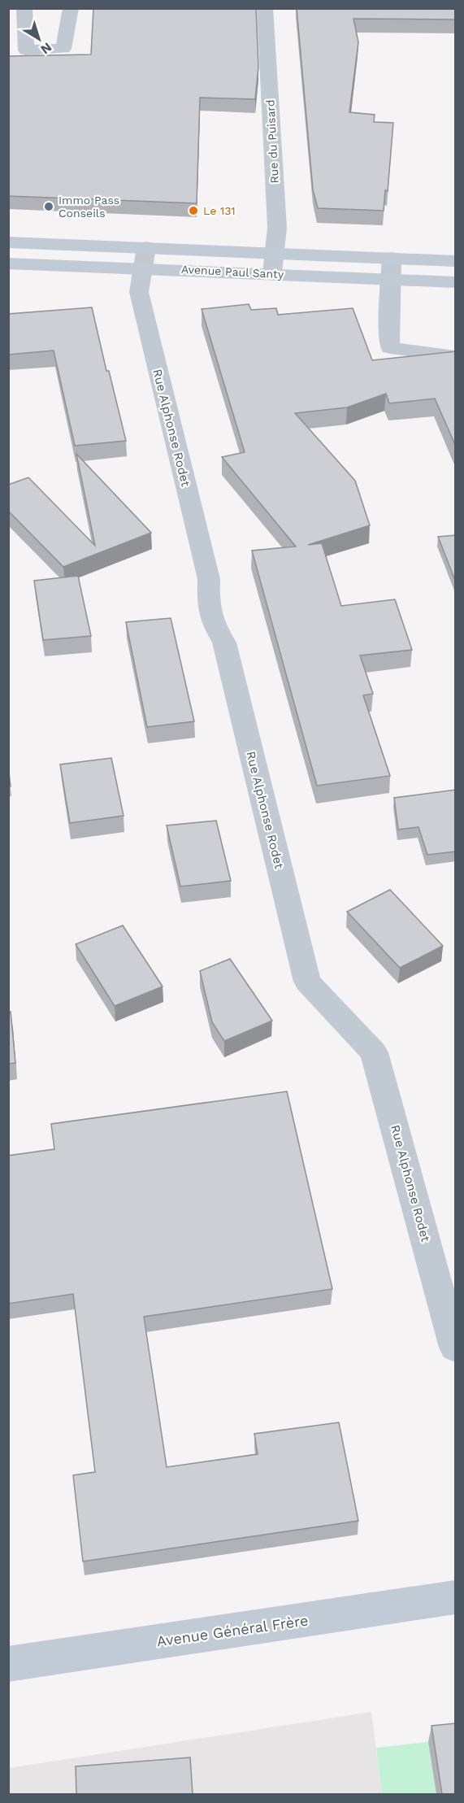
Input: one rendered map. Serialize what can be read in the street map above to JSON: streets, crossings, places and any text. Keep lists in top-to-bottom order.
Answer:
{
  "streets": {
    "main road": ["Avenue Paul Santy", "Avenue Général Frère"],
    "street": ["Rue du Puisard", "Rue Alphonse Rodet"]
  },
  "crossings": [
    ["Rue du Puisard", "Avenue Paul Santy"],
    ["Avenue Paul Santy", "Rue Alphonse Rodet"]
  ],
  "places": ["Immo Pass Conseils", "Le 131"],
  "north": "bottom right"
}
